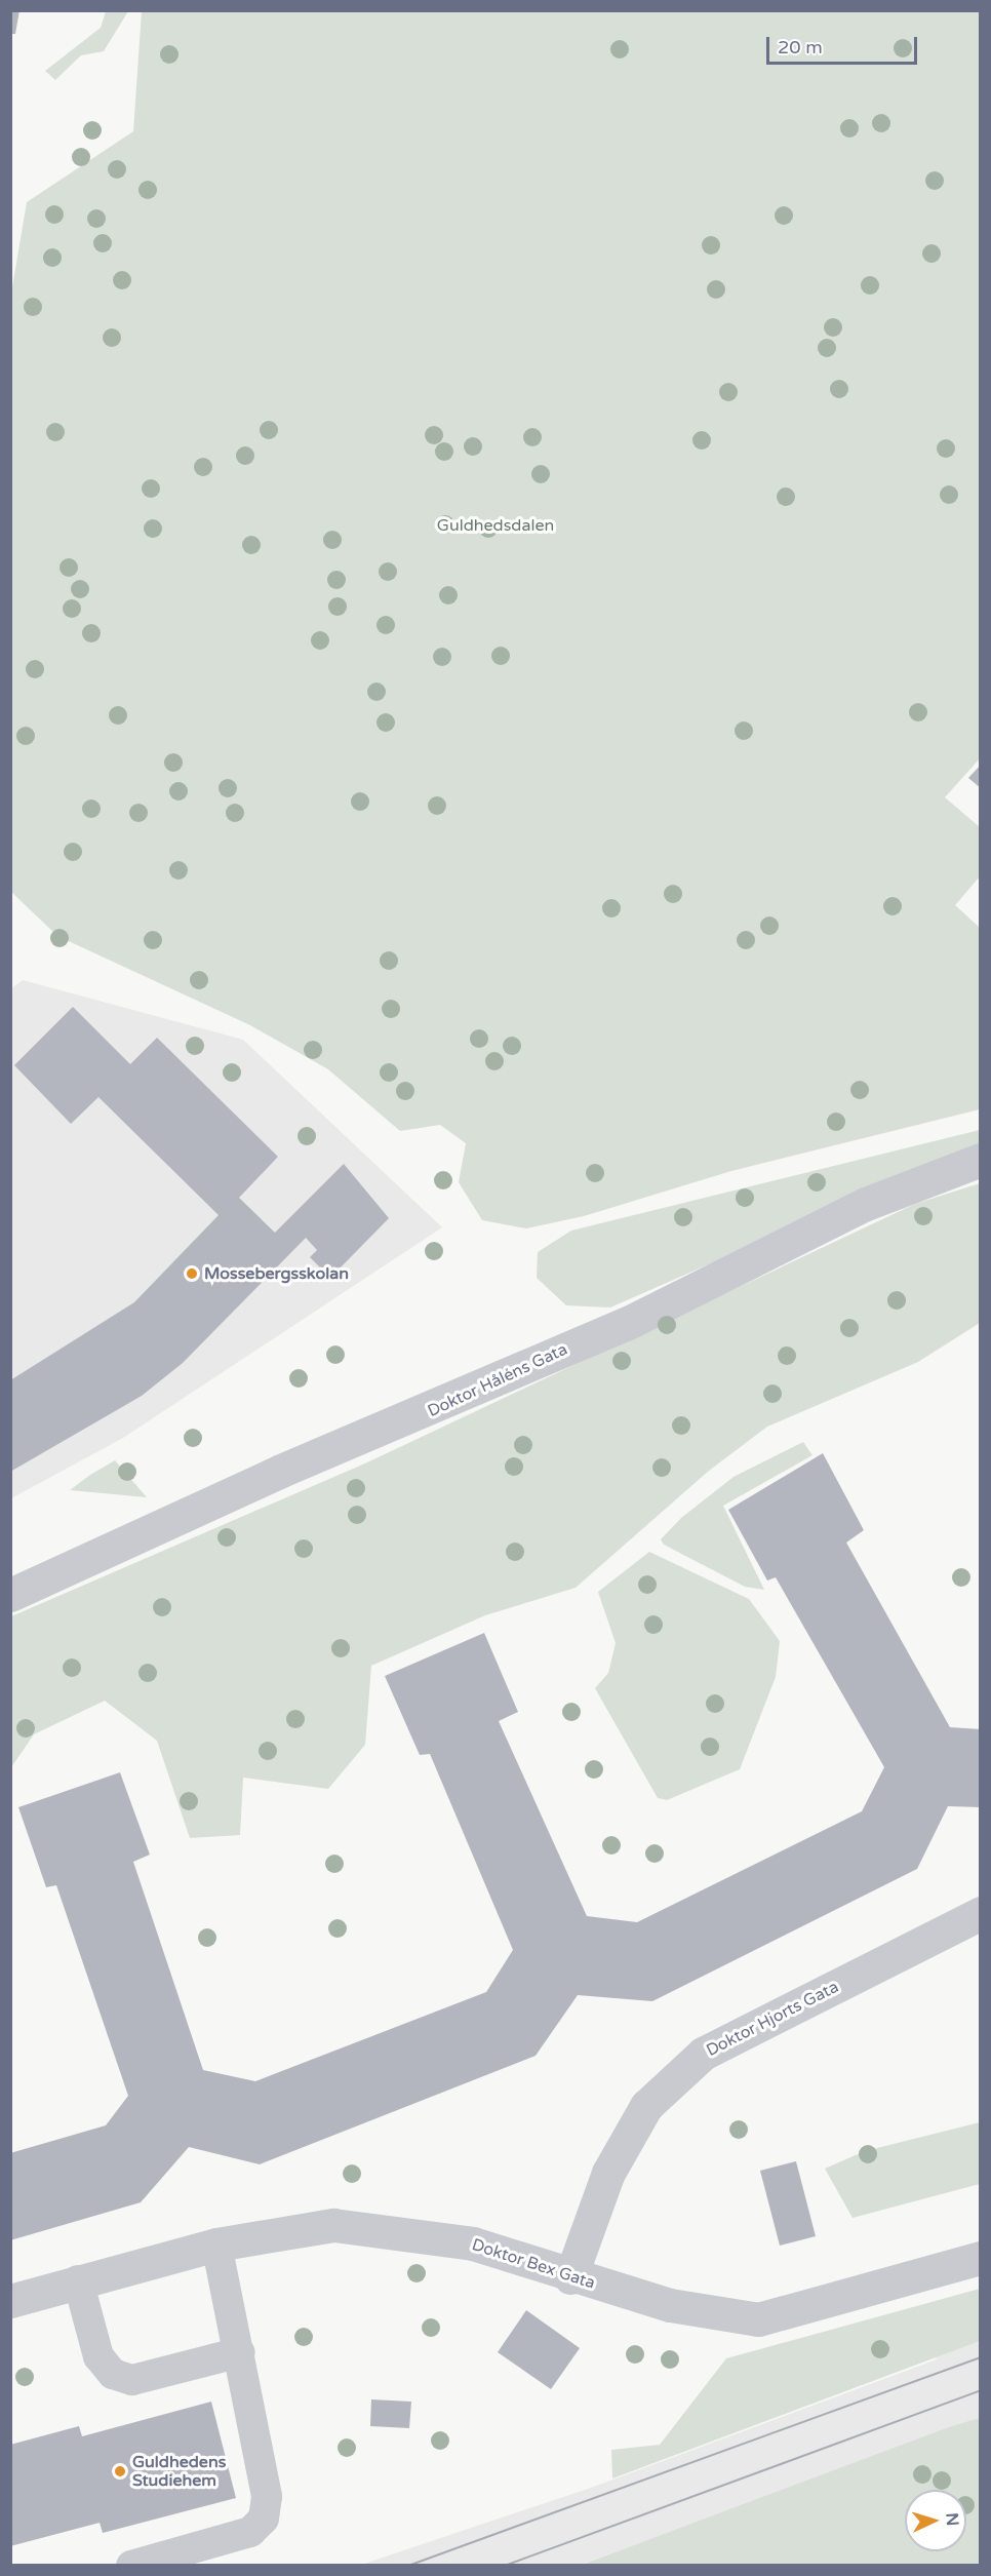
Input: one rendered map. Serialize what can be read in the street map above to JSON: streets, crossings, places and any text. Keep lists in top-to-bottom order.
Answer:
{
  "streets": {
    "street": ["Doktor Håléns Gata", "Doktor Hjorts Gata", "Doktor Bex Gata"]
  },
  "crossings": [
    ["Doktor Hjorts Gata", "Doktor Bex Gata"]
  ],
  "parks": ["Guldhedsdalen"],
  "places": ["Mossebergsskolan", "Guldhedens Studiehem"],
  "scale_bar": "20 m",
  "north": "right"
}
